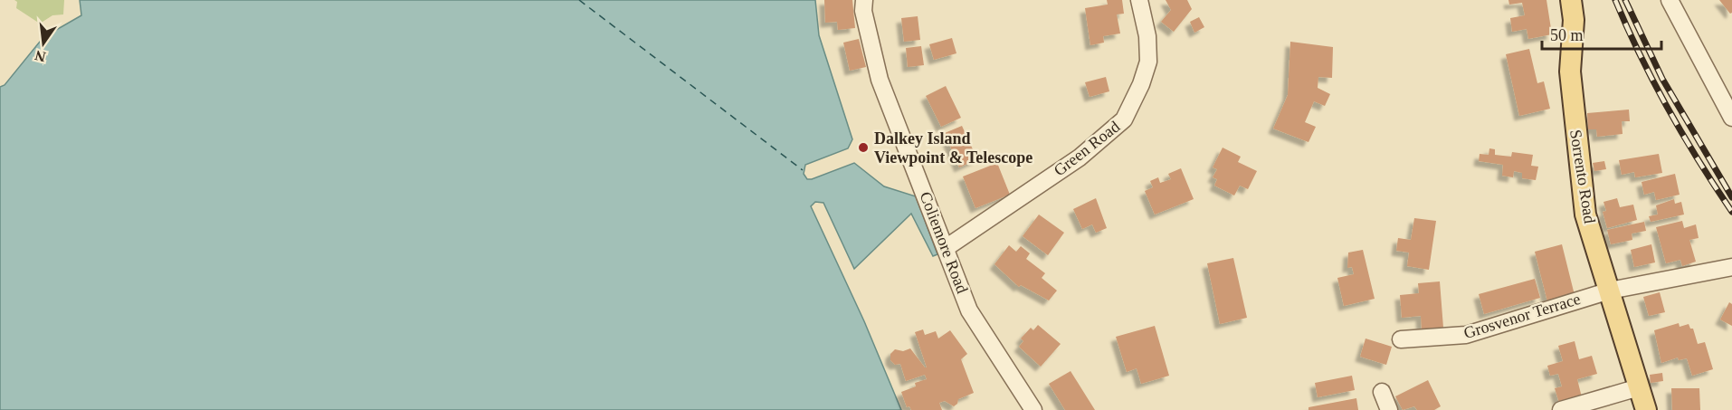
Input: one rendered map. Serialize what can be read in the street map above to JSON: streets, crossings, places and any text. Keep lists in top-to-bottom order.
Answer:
{
  "streets": {
    "main road": ["Sorrento Road"],
    "street": ["Green Road", "Coliemore Road", "Grosvenor Terrace"]
  },
  "crossings": [
    ["Green Road", "Coliemore Road"],
    ["Sorrento Road", "Grosvenor Terrace"]
  ],
  "places": ["Dalkey Island Viewpoint & Telescope"],
  "scale_bar": "50 m",
  "north": "bottom"
}
